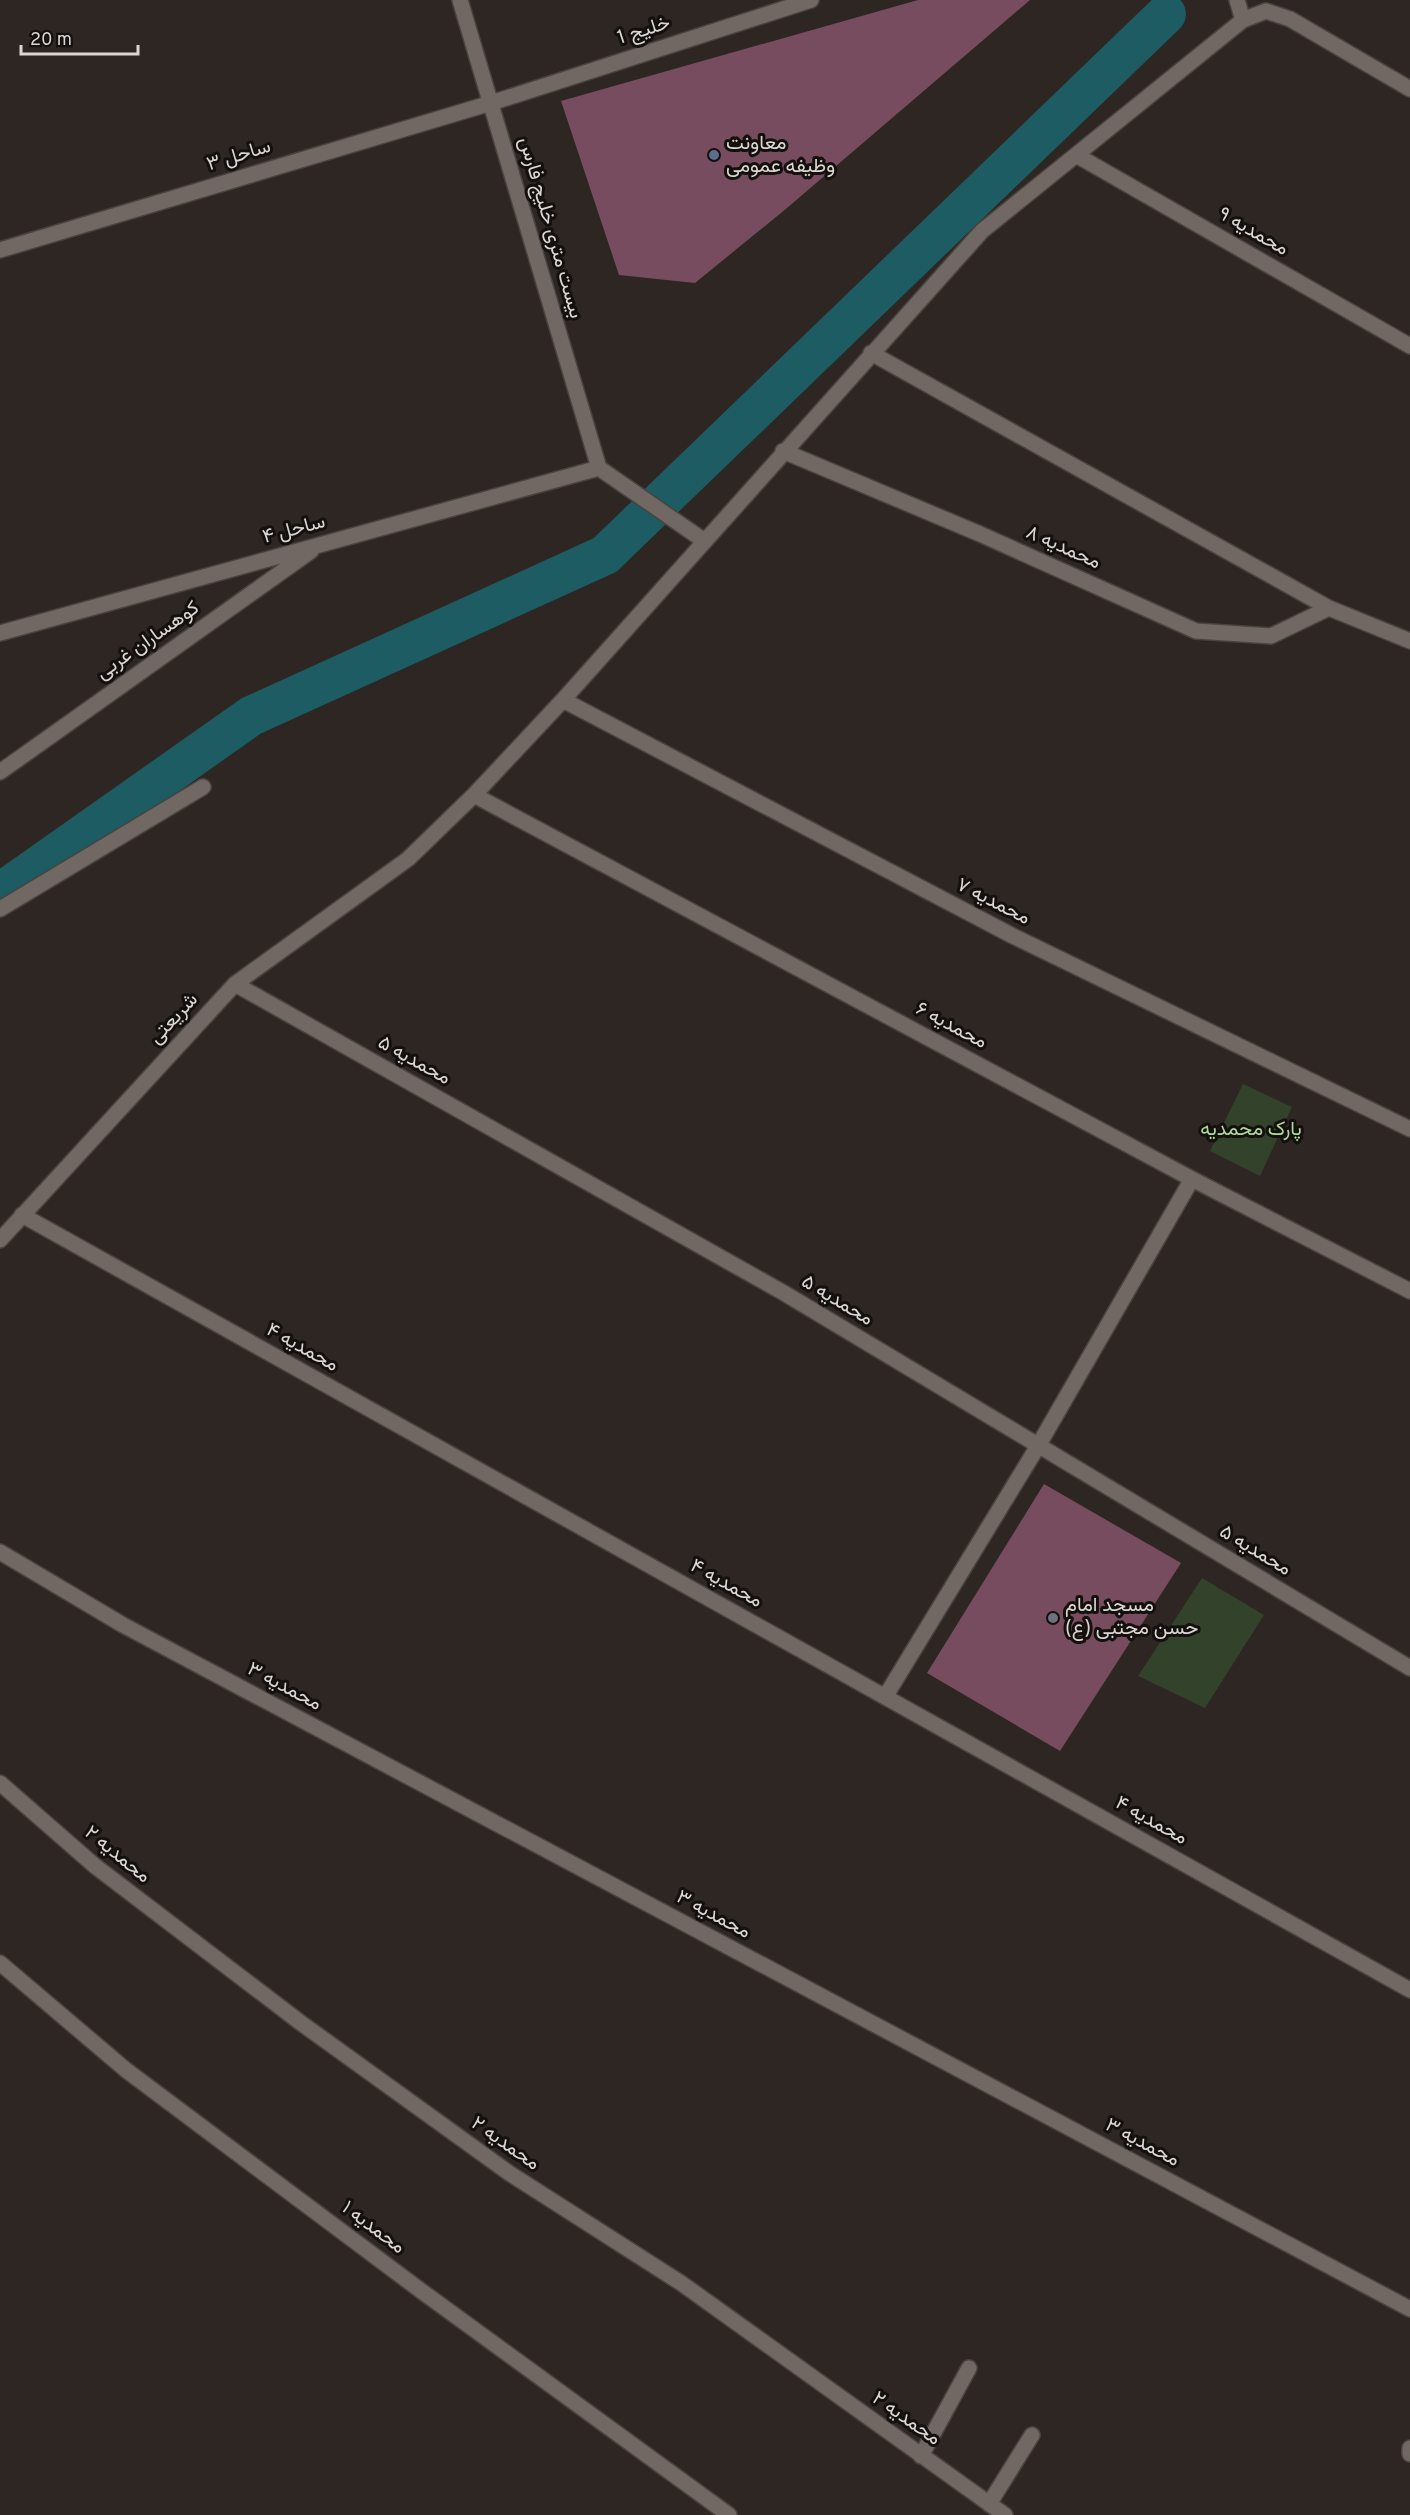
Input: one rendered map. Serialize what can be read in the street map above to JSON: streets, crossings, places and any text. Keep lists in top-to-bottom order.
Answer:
{
  "streets": {
    "street": [
      "خليج 1",
      "ساحل ۳",
      "بیست متری خلیج فارس",
      "محمدیه ۹",
      "ساحل ۴",
      "محمدیه ۸",
      "کوهساران غربی",
      "محمدیه ۷",
      "شریعتی",
      "محمدیه ۶",
      "محمدیه ۵",
      "محمدیه ۴",
      "محمدیه ۳",
      "محمدیه ۲",
      "محمدیه ۱"
    ]
  },
  "crossings": [
    ["خليج 1", "ساحل ۳"],
    ["خليج 1", "بیست متری خلیج فارس"],
    ["ساحل ۳", "بیست متری خلیج فارس"],
    ["بیست متری خلیج فارس", "ساحل ۴"],
    ["محمدیه ۹", "شریعتی"],
    ["ساحل ۴", "کوهساران غربی"],
    ["محمدیه ۸", "شریعتی"],
    ["محمدیه ۷", "شریعتی"],
    ["شریعتی", "محمدیه ۶"],
    ["شریعتی", "محمدیه ۵"],
    ["شریعتی", "محمدیه ۴"]
  ],
  "parks": ["پارک محمدیه"],
  "places": ["معاونت وظیفه عمومی", "مسجد امام حسن مجتبی (ع)"],
  "scale_bar": "20 m"
}
